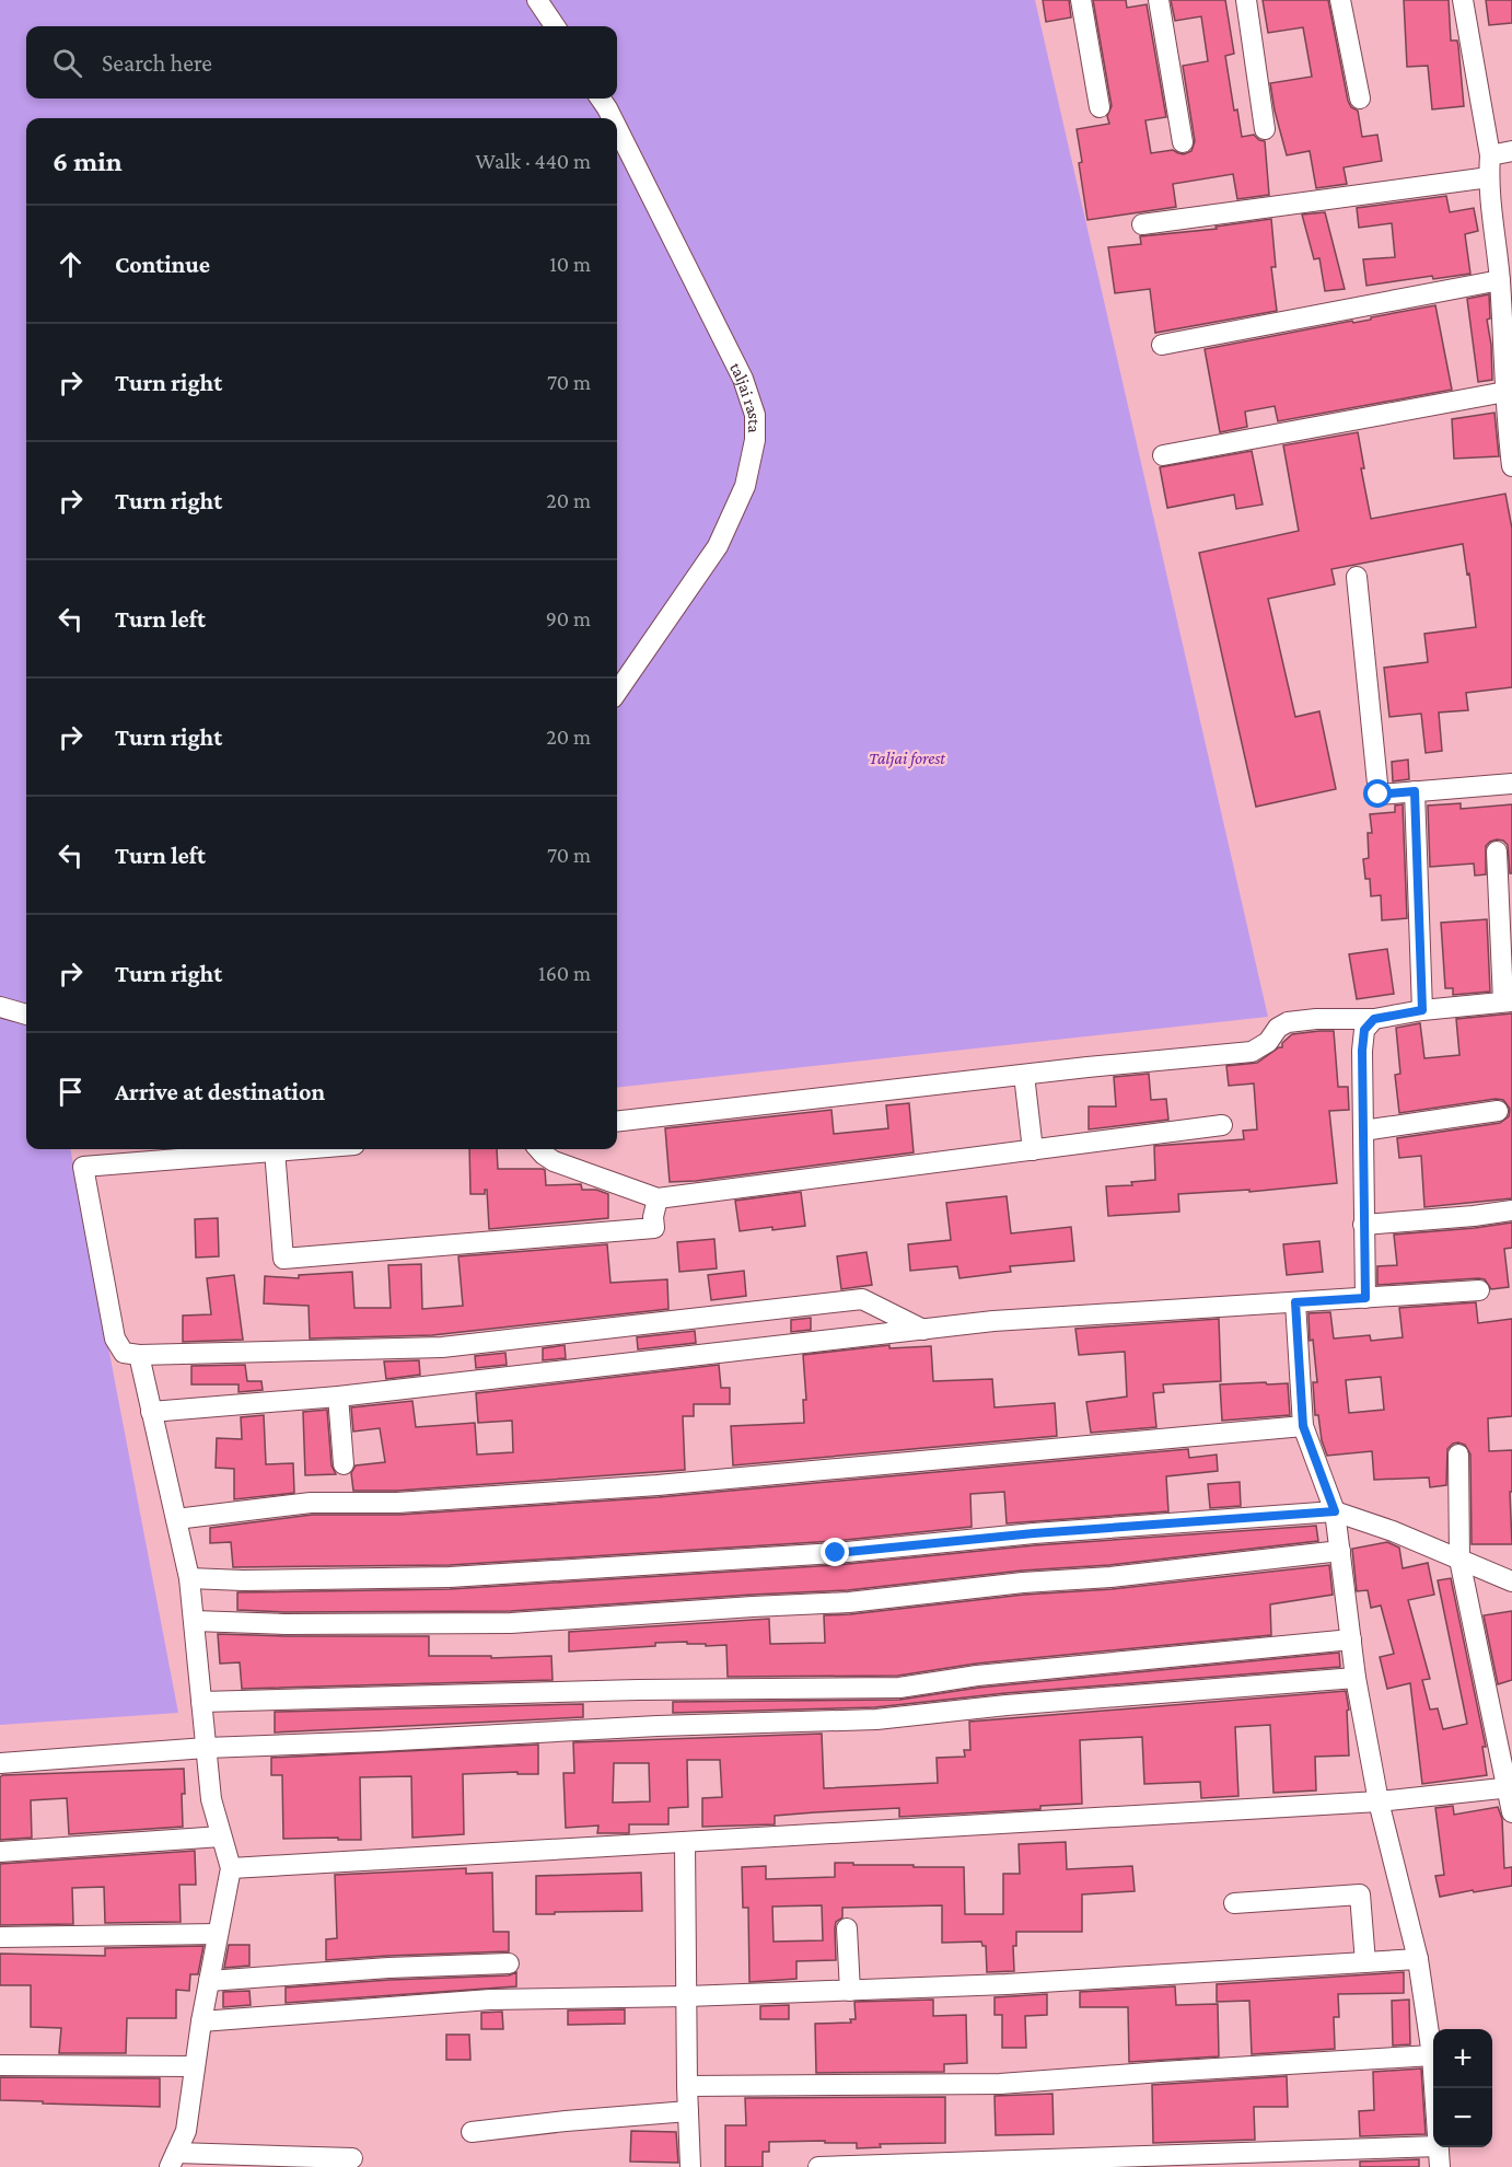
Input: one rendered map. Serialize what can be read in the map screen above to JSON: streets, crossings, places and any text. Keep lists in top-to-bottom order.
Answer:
{
  "streets": {
    "street": ["taljai rasta"]
  },
  "parks": ["Taljai forest"],
  "page": {
    "search": "Search here",
    "heading": ["6 min", "Walk · 440 m"],
    "list": [
      ["Continue", "10 m"],
      ["Turn right", "70 m"],
      ["Turn right", "20 m"],
      ["Turn left", "90 m"],
      ["Turn right", "20 m"],
      ["Turn left", "70 m"],
      ["Turn right", "160 m"],
      "Arrive at destination"
    ],
    "map_buttons": ["+", "−"]
  }
}
